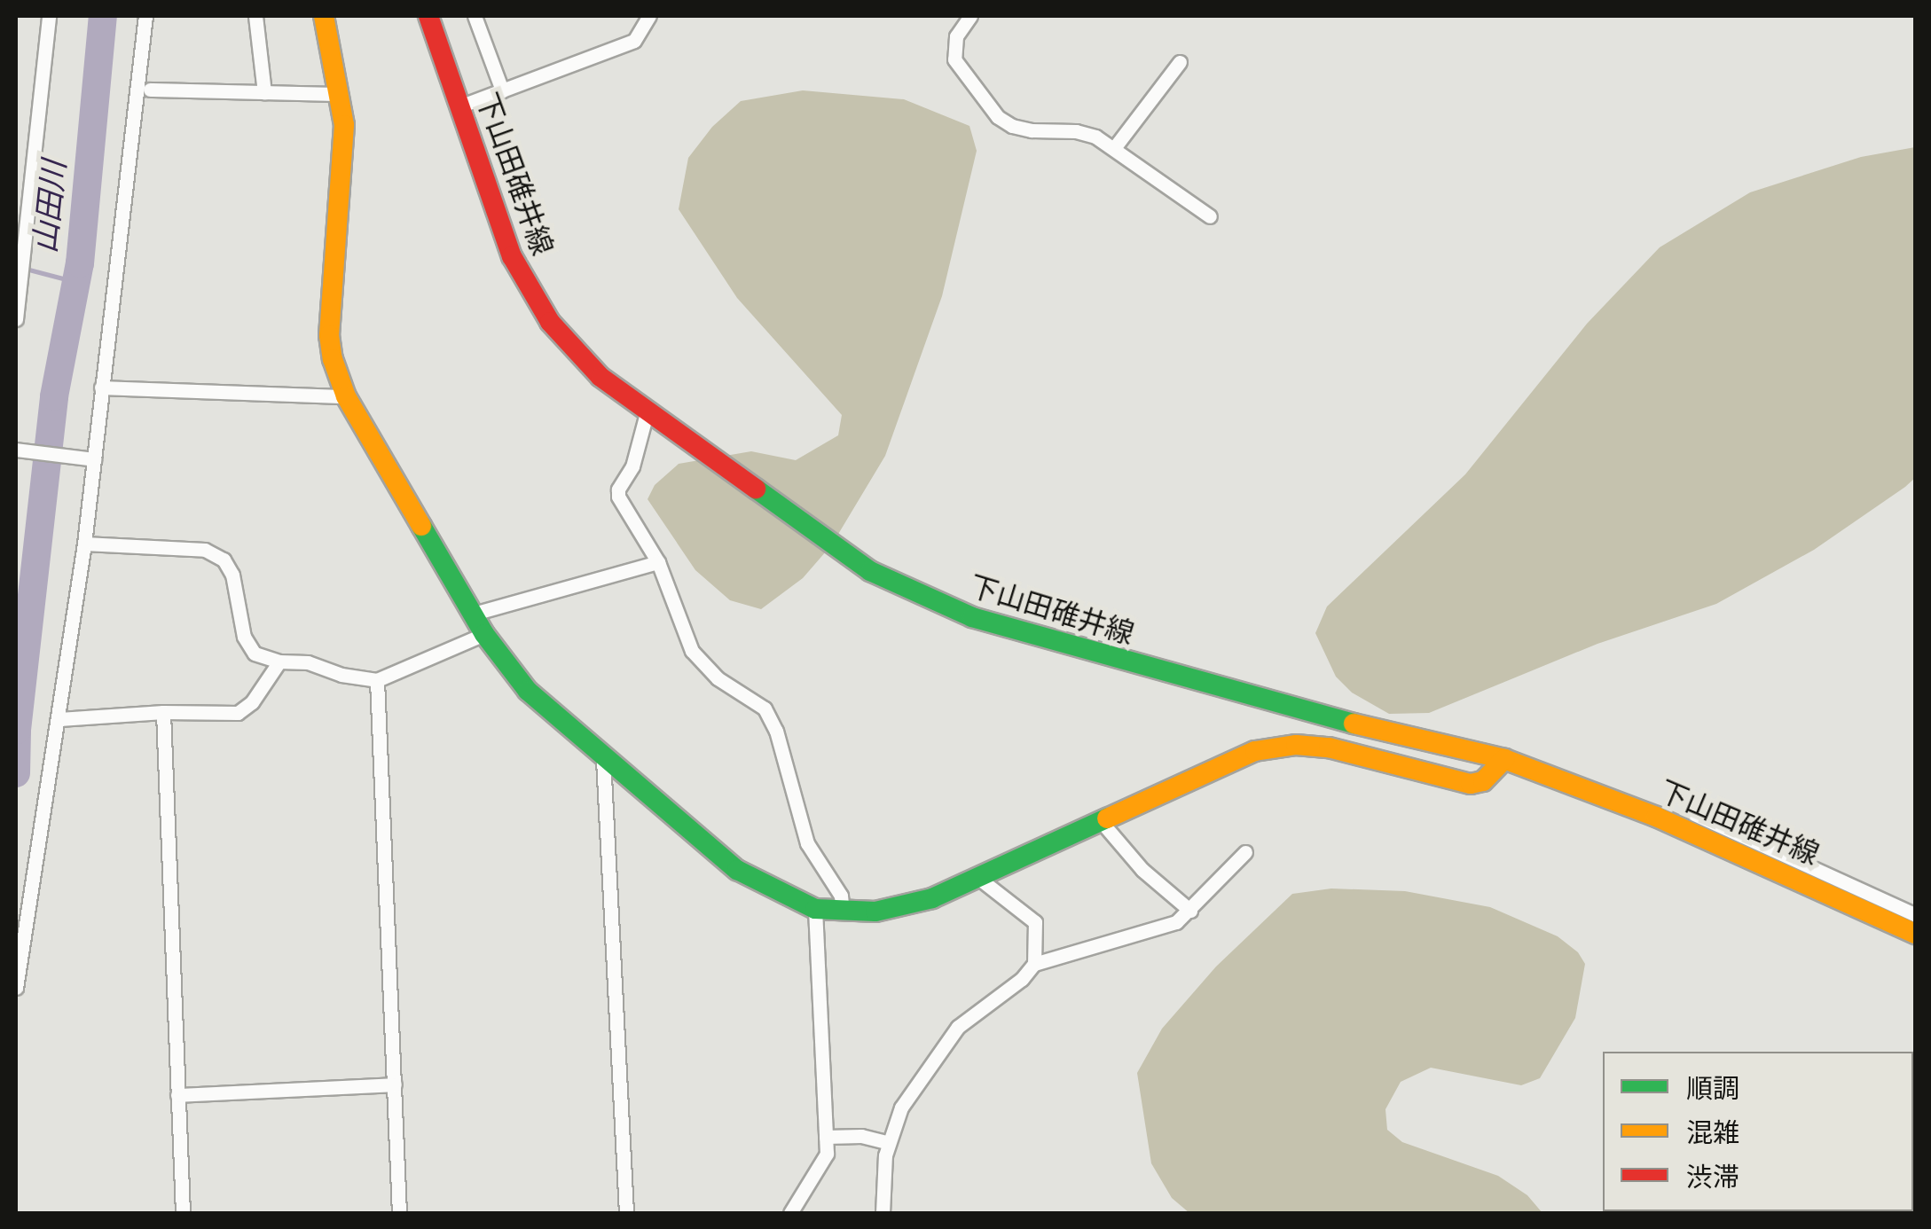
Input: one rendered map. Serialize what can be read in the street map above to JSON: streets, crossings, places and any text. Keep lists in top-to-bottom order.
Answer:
{
  "streets": {
    "main road": ["下山田碓井線"]
  },
  "water": ["山田川"],
  "legend": ["順調", "混雑", "渋滞"]
}
